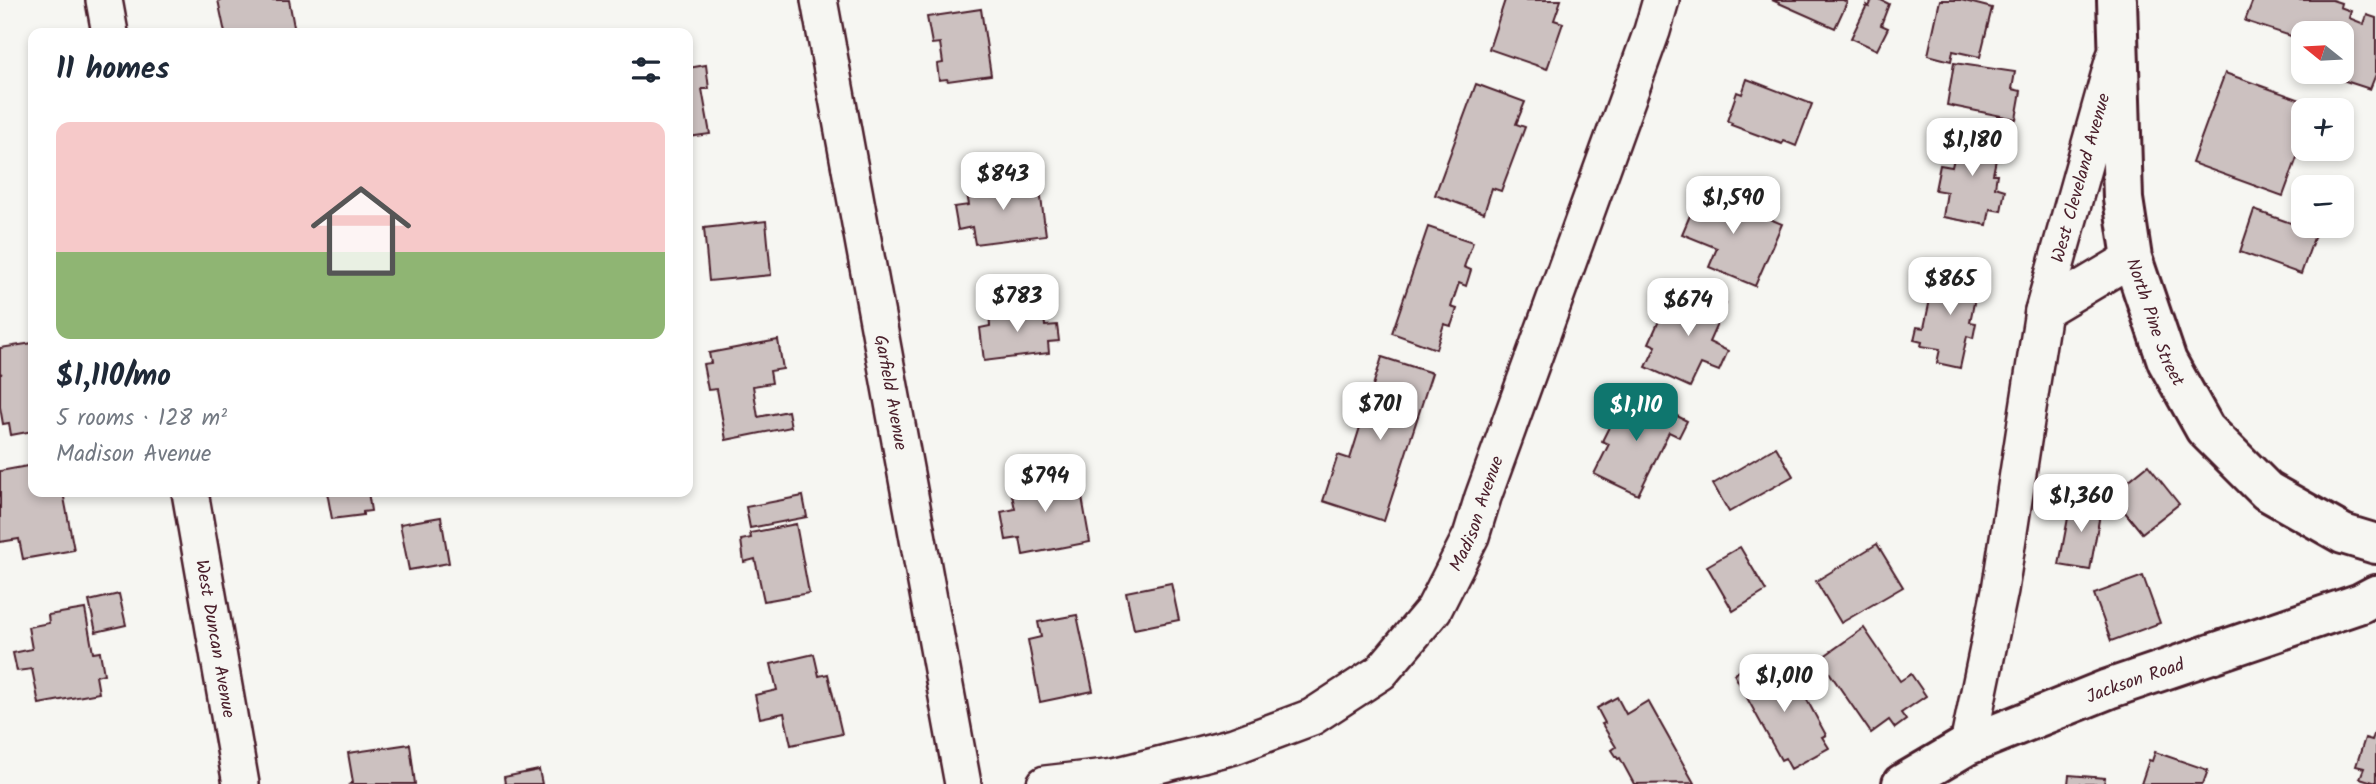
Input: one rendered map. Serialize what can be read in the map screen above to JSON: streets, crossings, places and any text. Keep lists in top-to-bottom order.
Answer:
{
  "streets": {
    "main road": ["North Pine Street", "Jackson Road"],
    "street": [
      "West Cleveland Avenue",
      "Garfield Avenue",
      "Madison Avenue",
      "West Duncan Avenue"
    ]
  },
  "crossings": [
    ["West Cleveland Avenue", "North Pine Street"],
    ["West Cleveland Avenue", "Jackson Road"]
  ],
  "north": "left",
  "page": {
    "map_buttons": ["+", "−"],
    "heading": "11 homes",
    "list": [
      {
        "name": "$1,110/mo",
        "note": "5 rooms · 128 m² · Madison Avenue"
      }
    ],
    "price": [
      "$1,180",
      "$843",
      "$1,590",
      "$865",
      "$783",
      "$674",
      "$701",
      "$1,110",
      "$794",
      "$1,360",
      "$1,010"
    ]
  }
}
